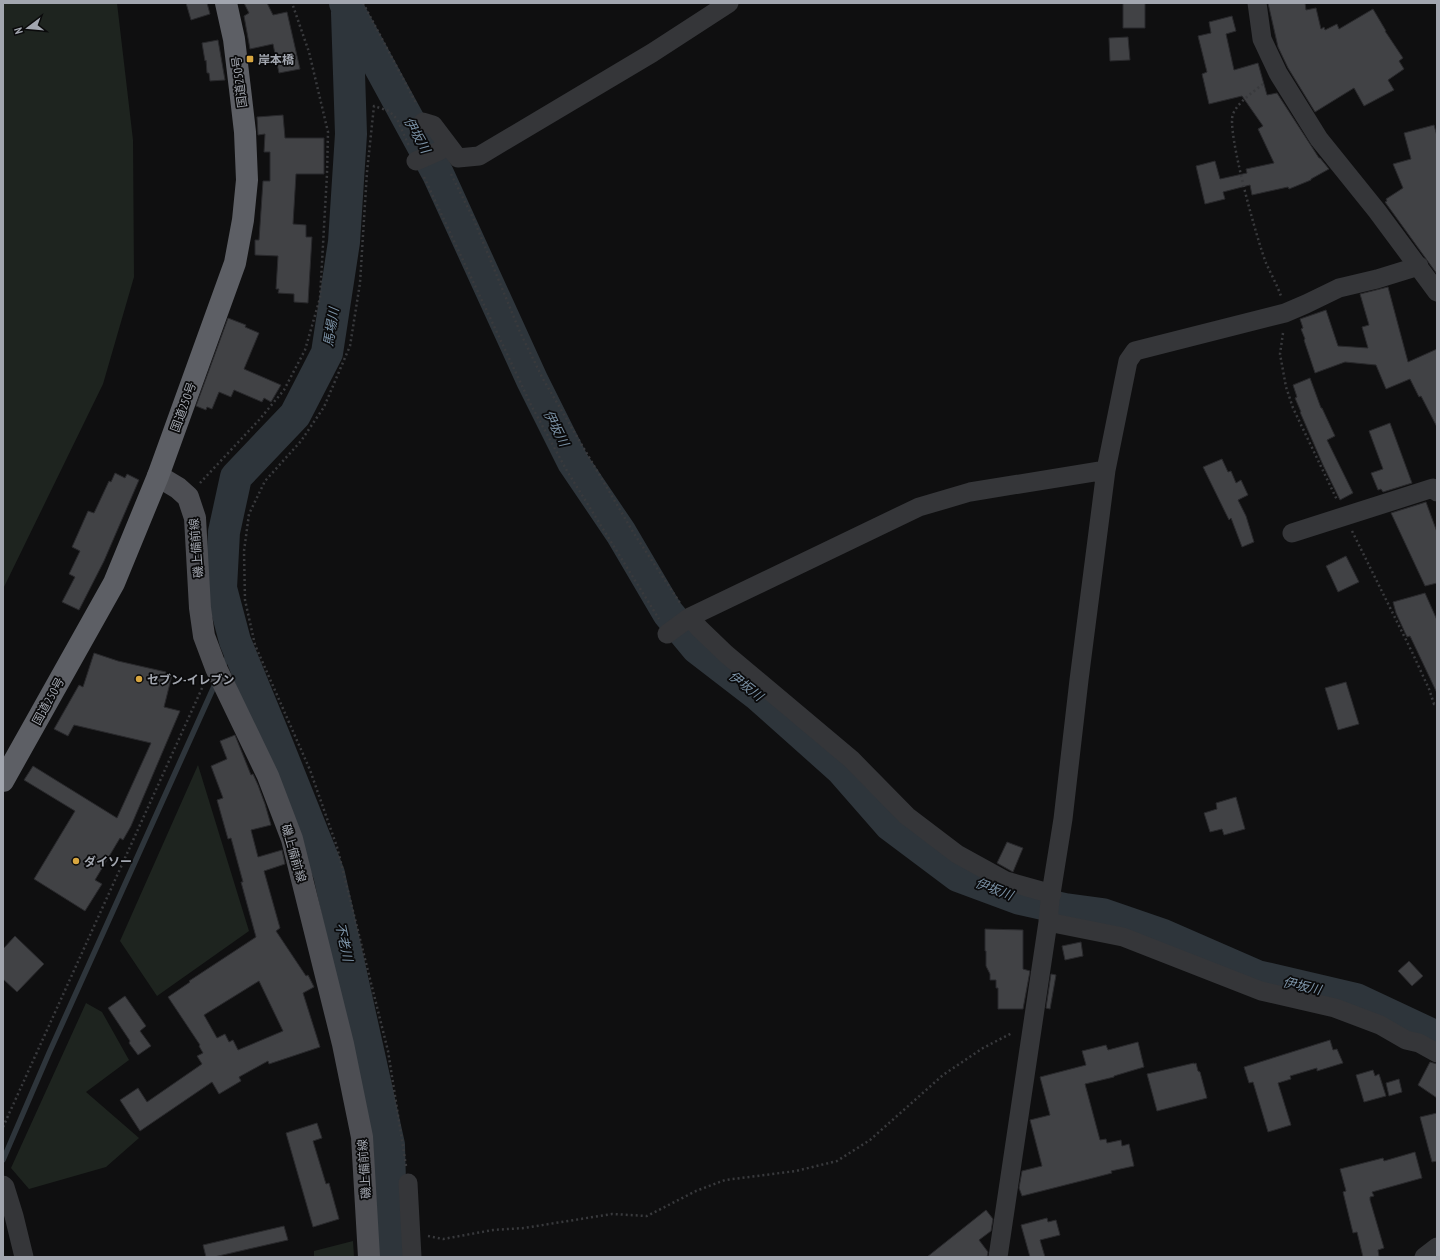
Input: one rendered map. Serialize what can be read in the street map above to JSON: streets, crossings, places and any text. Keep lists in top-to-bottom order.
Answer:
{
  "streets": {
    "highway": ["国道250号"],
    "main road": ["磯上備前線"]
  },
  "water": ["伊坂川", "馬場川", "不老川"],
  "places": {
    "transit": ["岸本橋"],
    "other": ["セブン-イレブン", "ダイソー"]
  },
  "north": "left"
}
